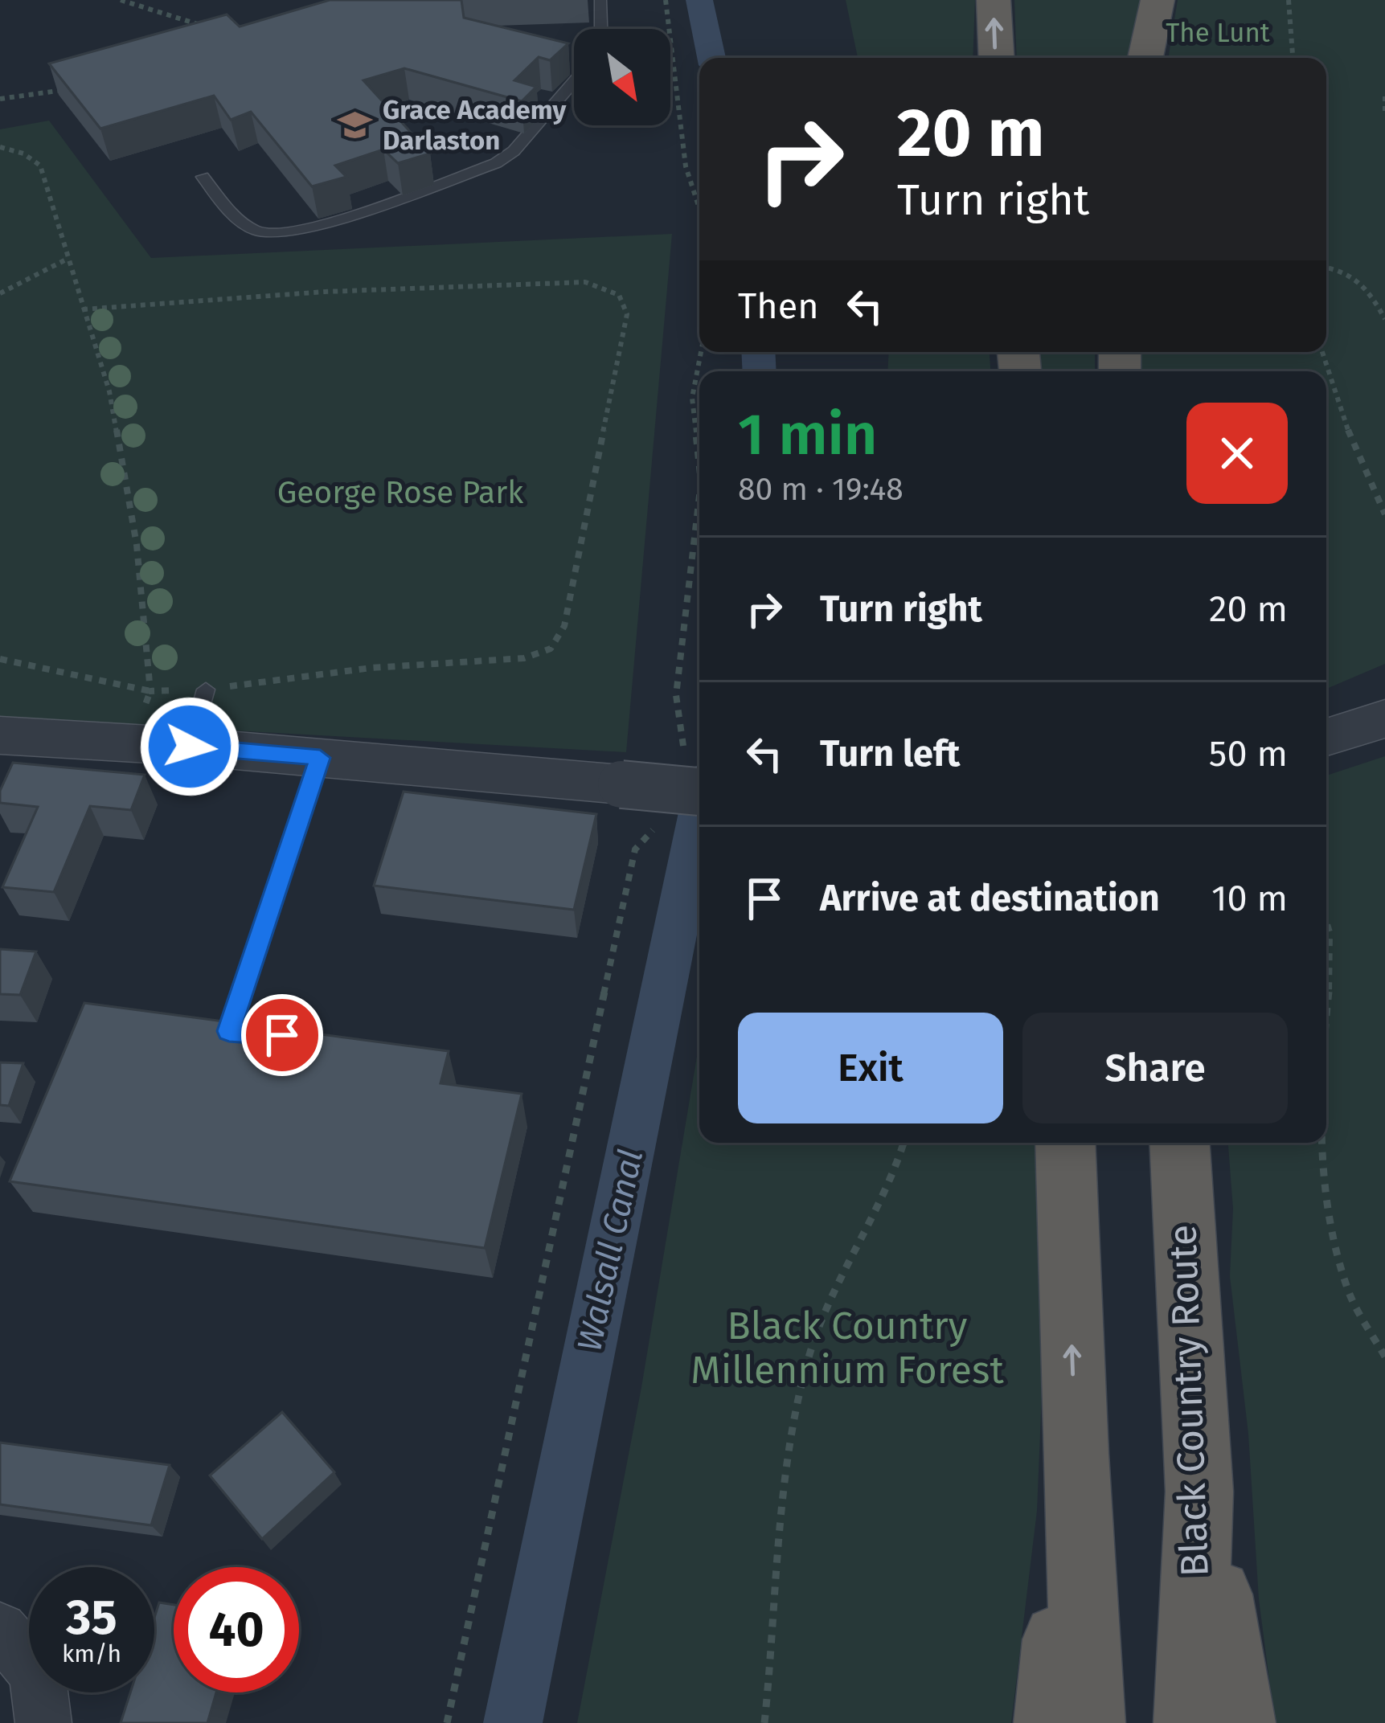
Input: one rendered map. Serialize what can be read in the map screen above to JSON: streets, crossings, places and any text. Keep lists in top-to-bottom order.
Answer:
{
  "streets": {
    "highway": ["Black Country Route"]
  },
  "water": ["Walsall Canal"],
  "parks": ["The Lunt", "George Rose Park", "Black Country Millennium Forest"],
  "places": {
    "school or university": ["Grace Academy Darlaston"]
  },
  "north": "bottom right",
  "page": {
    "turn": ["20 m", "Turn right"],
    "then": "Then",
    "heading": ["1 min", "80 m · 19:48"],
    "list": [
      {
        "name": "Turn right",
        "value": "20 m"
      },
      {
        "name": "Turn left",
        "value": "50 m"
      },
      {
        "name": "Arrive at destination",
        "value": "10 m"
      }
    ],
    "buttons": ["Exit", "Share"],
    "speed": "35 km/h",
    "limit": "40"
  }
}
